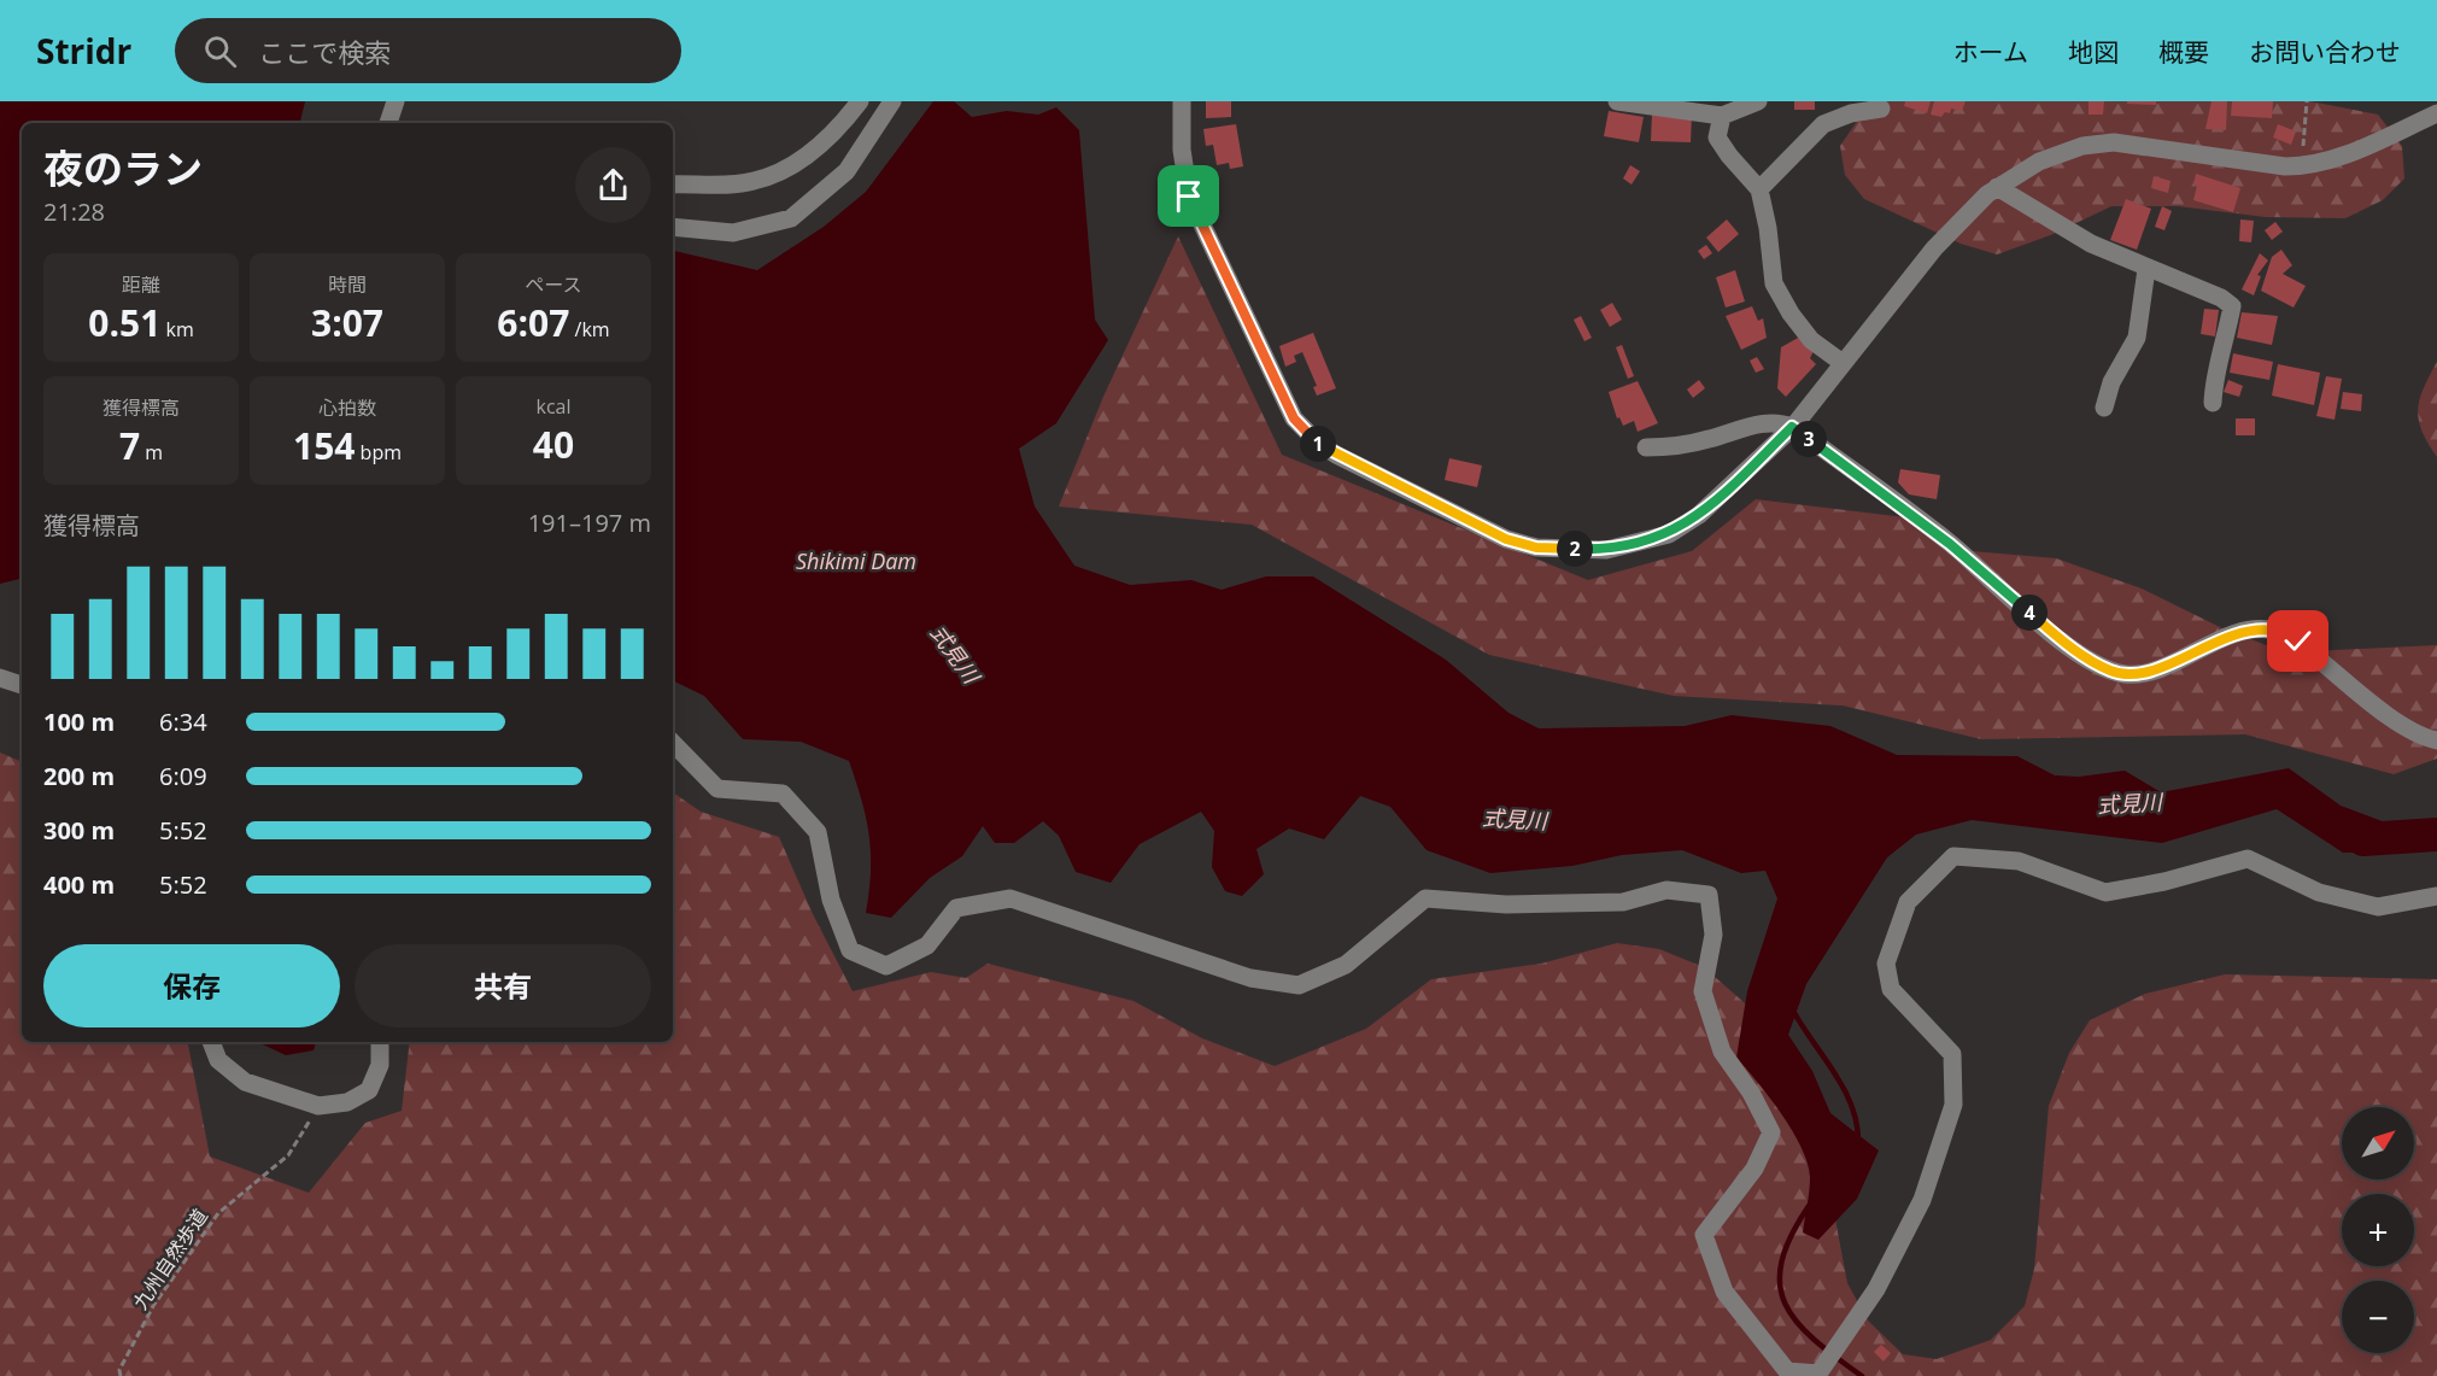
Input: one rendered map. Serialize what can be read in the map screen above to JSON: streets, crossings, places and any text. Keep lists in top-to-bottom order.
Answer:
{
  "streets": {
    "path": ["九州自然歩道"]
  },
  "water": ["Shikimi Dam", "式見川"],
  "north": "top right",
  "page": {
    "header": "Stridr",
    "search": "ここで検索",
    "nav": [
      "ホーム",
      "地図",
      "概要",
      "お問い合わせ"
    ],
    "heading": ["夜のラン", "21:28"],
    "stats": [
      ["距離", "0.51 km"],
      ["時間", "3:07"],
      ["ペース", "6:07 /km"],
      ["獲得標高", "7 m"],
      ["心拍数", "154 bpm"],
      ["kcal", "40"]
    ],
    "pins": [
      "3",
      "1",
      "2",
      "4"
    ],
    "chart": ["獲得標高", "191–197 m"],
    "list": [
      {
        "name": "100 m",
        "note": "6:34"
      },
      {
        "name": "200 m",
        "note": "6:09"
      },
      {
        "name": "300 m",
        "note": "5:52"
      },
      {
        "name": "400 m",
        "note": "5:52"
      }
    ],
    "buttons": ["保存", "共有"],
    "map_buttons": ["+", "−"]
  }
}
